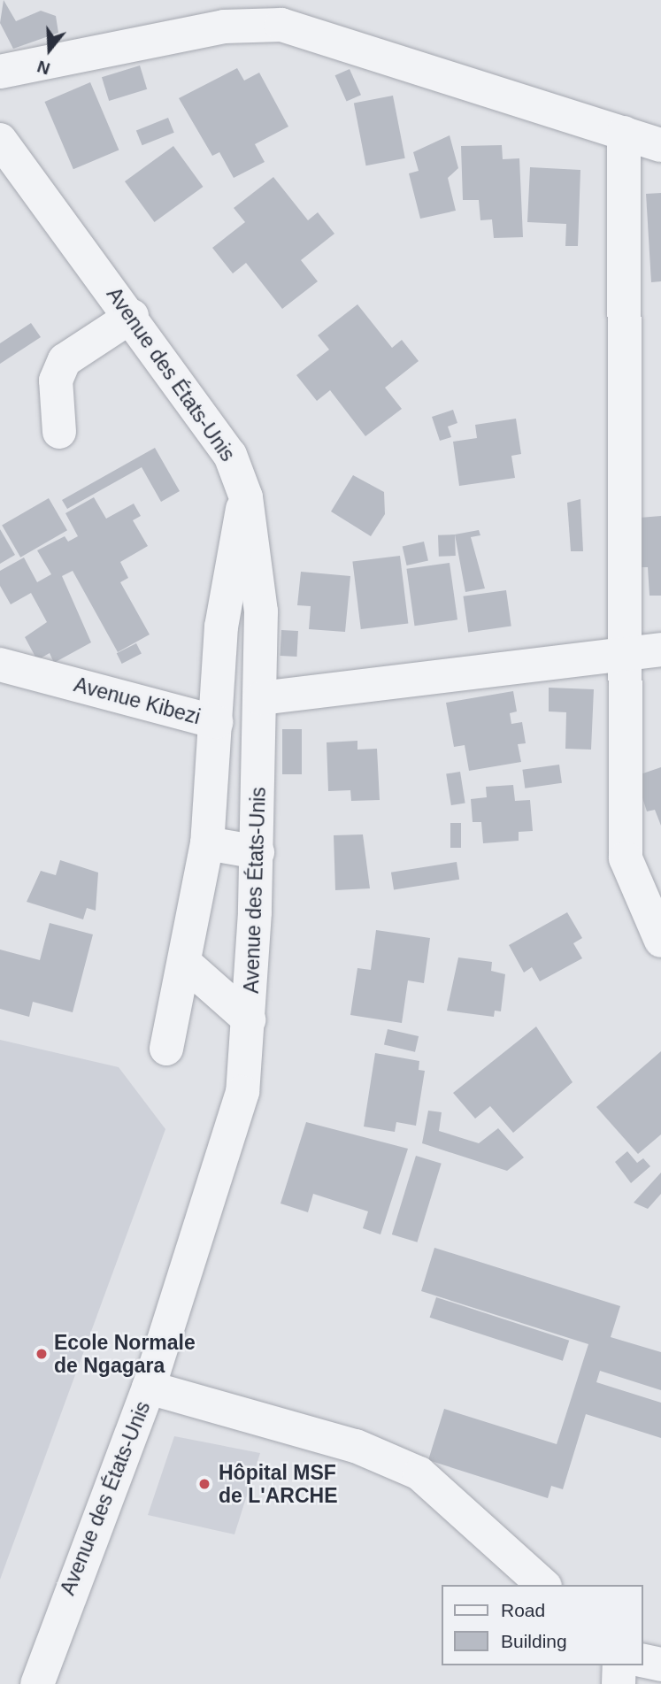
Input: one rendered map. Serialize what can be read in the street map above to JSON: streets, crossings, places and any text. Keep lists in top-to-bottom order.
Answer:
{
  "streets": {
    "street": ["Avenue des États-Unis", "Avenue Kibezi"]
  },
  "places": ["Ecole Normale de Ngagara", "Hôpital MSF de L'ARCHE"],
  "legend": ["Road", "Building"],
  "north": "bottom"
}
